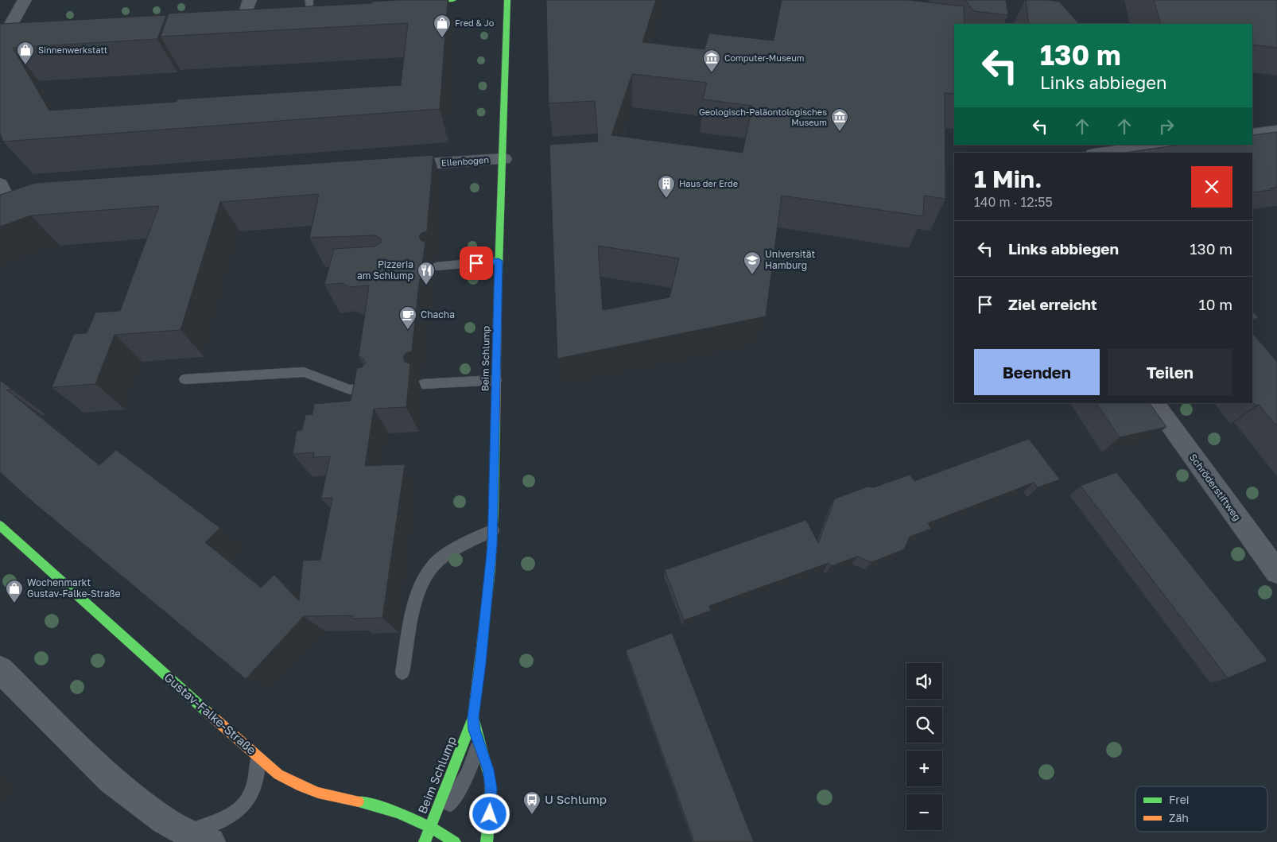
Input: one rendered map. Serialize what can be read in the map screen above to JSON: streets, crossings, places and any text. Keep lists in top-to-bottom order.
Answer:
{
  "streets": {
    "main road": ["Beim Schlump", "Gustav-Falke-Straße"],
    "street": ["Ellenbogen", "Schröderstiftweg"]
  },
  "crossings": [
    ["Ellenbogen", "Beim Schlump"],
    ["Beim Schlump", "Gustav-Falke-Straße"]
  ],
  "places": {
    "shop": ["Fred & Jo", "Sinnenwerkstatt", "Wochenmarkt Gustav-Falke-Straße"],
    "museum": ["Computer-Museum", "Geologisch-Paläontologisches Museum"],
    "building": ["Haus der Erde"],
    "school or university": ["Universität Hamburg"],
    "restaurant": ["Pizzeria am Schlump"],
    "cafe": ["Chacha"],
    "bus stop": ["U Schlump"]
  },
  "legend": ["Frei", "Zäh"],
  "page": {
    "turn": ["130 m", "Links abbiegen"],
    "heading": ["1 Min.", "140 m · 12:55"],
    "list": [
      {
        "name": "Links abbiegen",
        "value": "130 m"
      },
      {
        "name": "Ziel erreicht",
        "value": "10 m"
      }
    ],
    "buttons": ["Beenden", "Teilen"],
    "map_buttons": ["+", "−"]
  }
}
